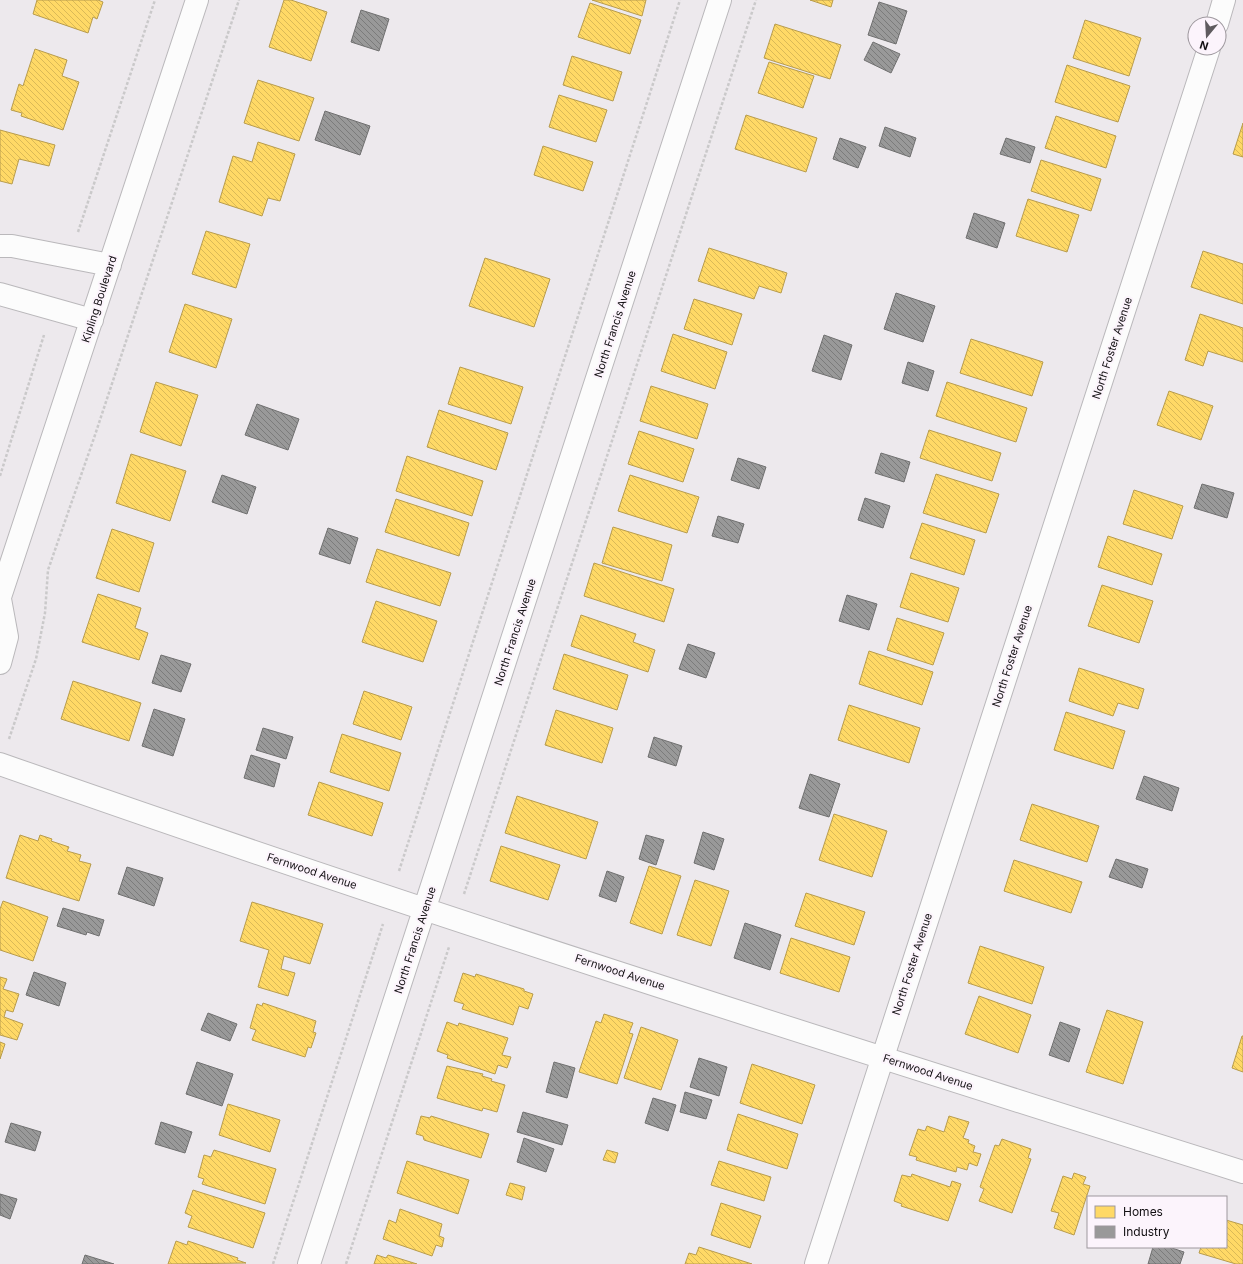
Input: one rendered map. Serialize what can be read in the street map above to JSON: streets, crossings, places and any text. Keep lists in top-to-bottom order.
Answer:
{
  "streets": {
    "street": [
      "Kipling Boulevard",
      "North Francis Avenue",
      "North Foster Avenue",
      "Fernwood Avenue"
    ]
  },
  "crossings": [
    ["North Francis Avenue", "Fernwood Avenue"],
    ["North Foster Avenue", "Fernwood Avenue"]
  ],
  "legend": ["Homes", "Industry"],
  "north": "bottom"
}
